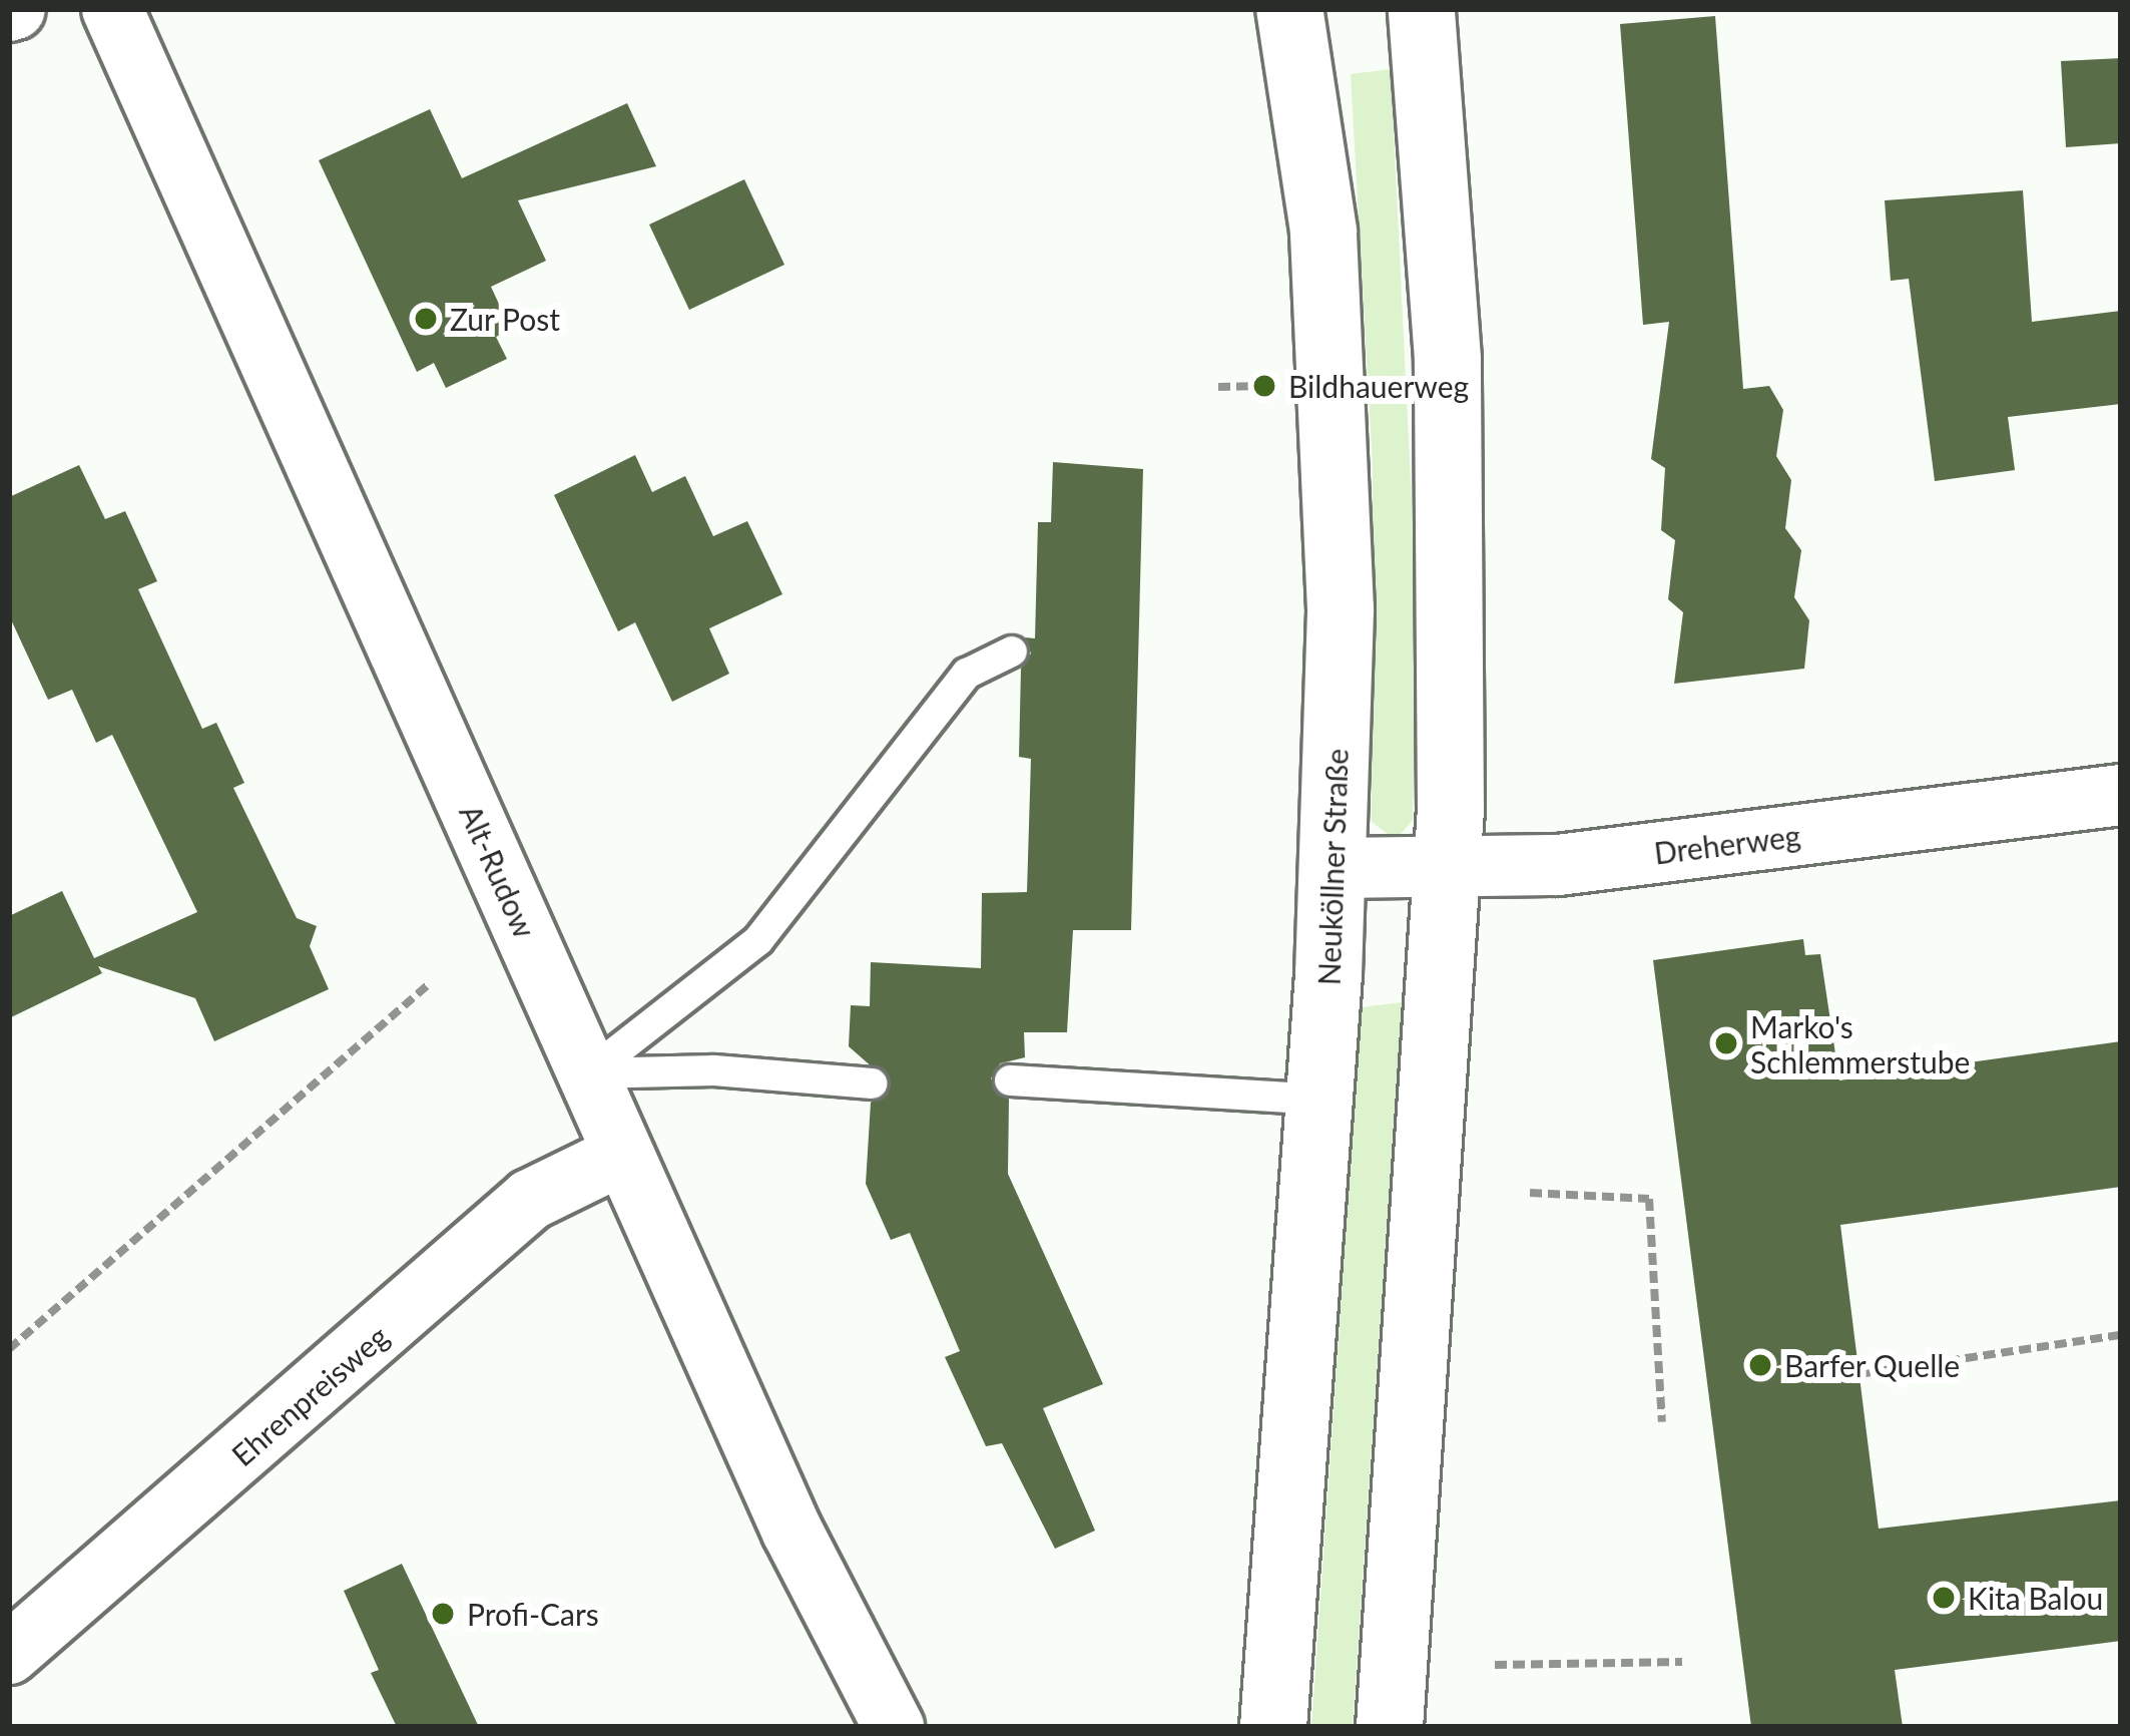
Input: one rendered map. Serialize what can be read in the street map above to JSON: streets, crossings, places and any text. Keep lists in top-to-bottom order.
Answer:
{
  "streets": {
    "main road": ["Neuköllner Straße"],
    "street": ["Dreherweg", "Alt-Rudow", "Ehrenpreisweg"]
  },
  "crossings": [
    ["Dreherweg", "Neuköllner Straße"],
    ["Alt-Rudow", "Ehrenpreisweg"]
  ],
  "places": [
    "Zur Post",
    "Bildhauerweg",
    "Marko's Schlemmerstube",
    "Barfer Quelle",
    "Kita Balou",
    "Profi-Cars"
  ]
}
